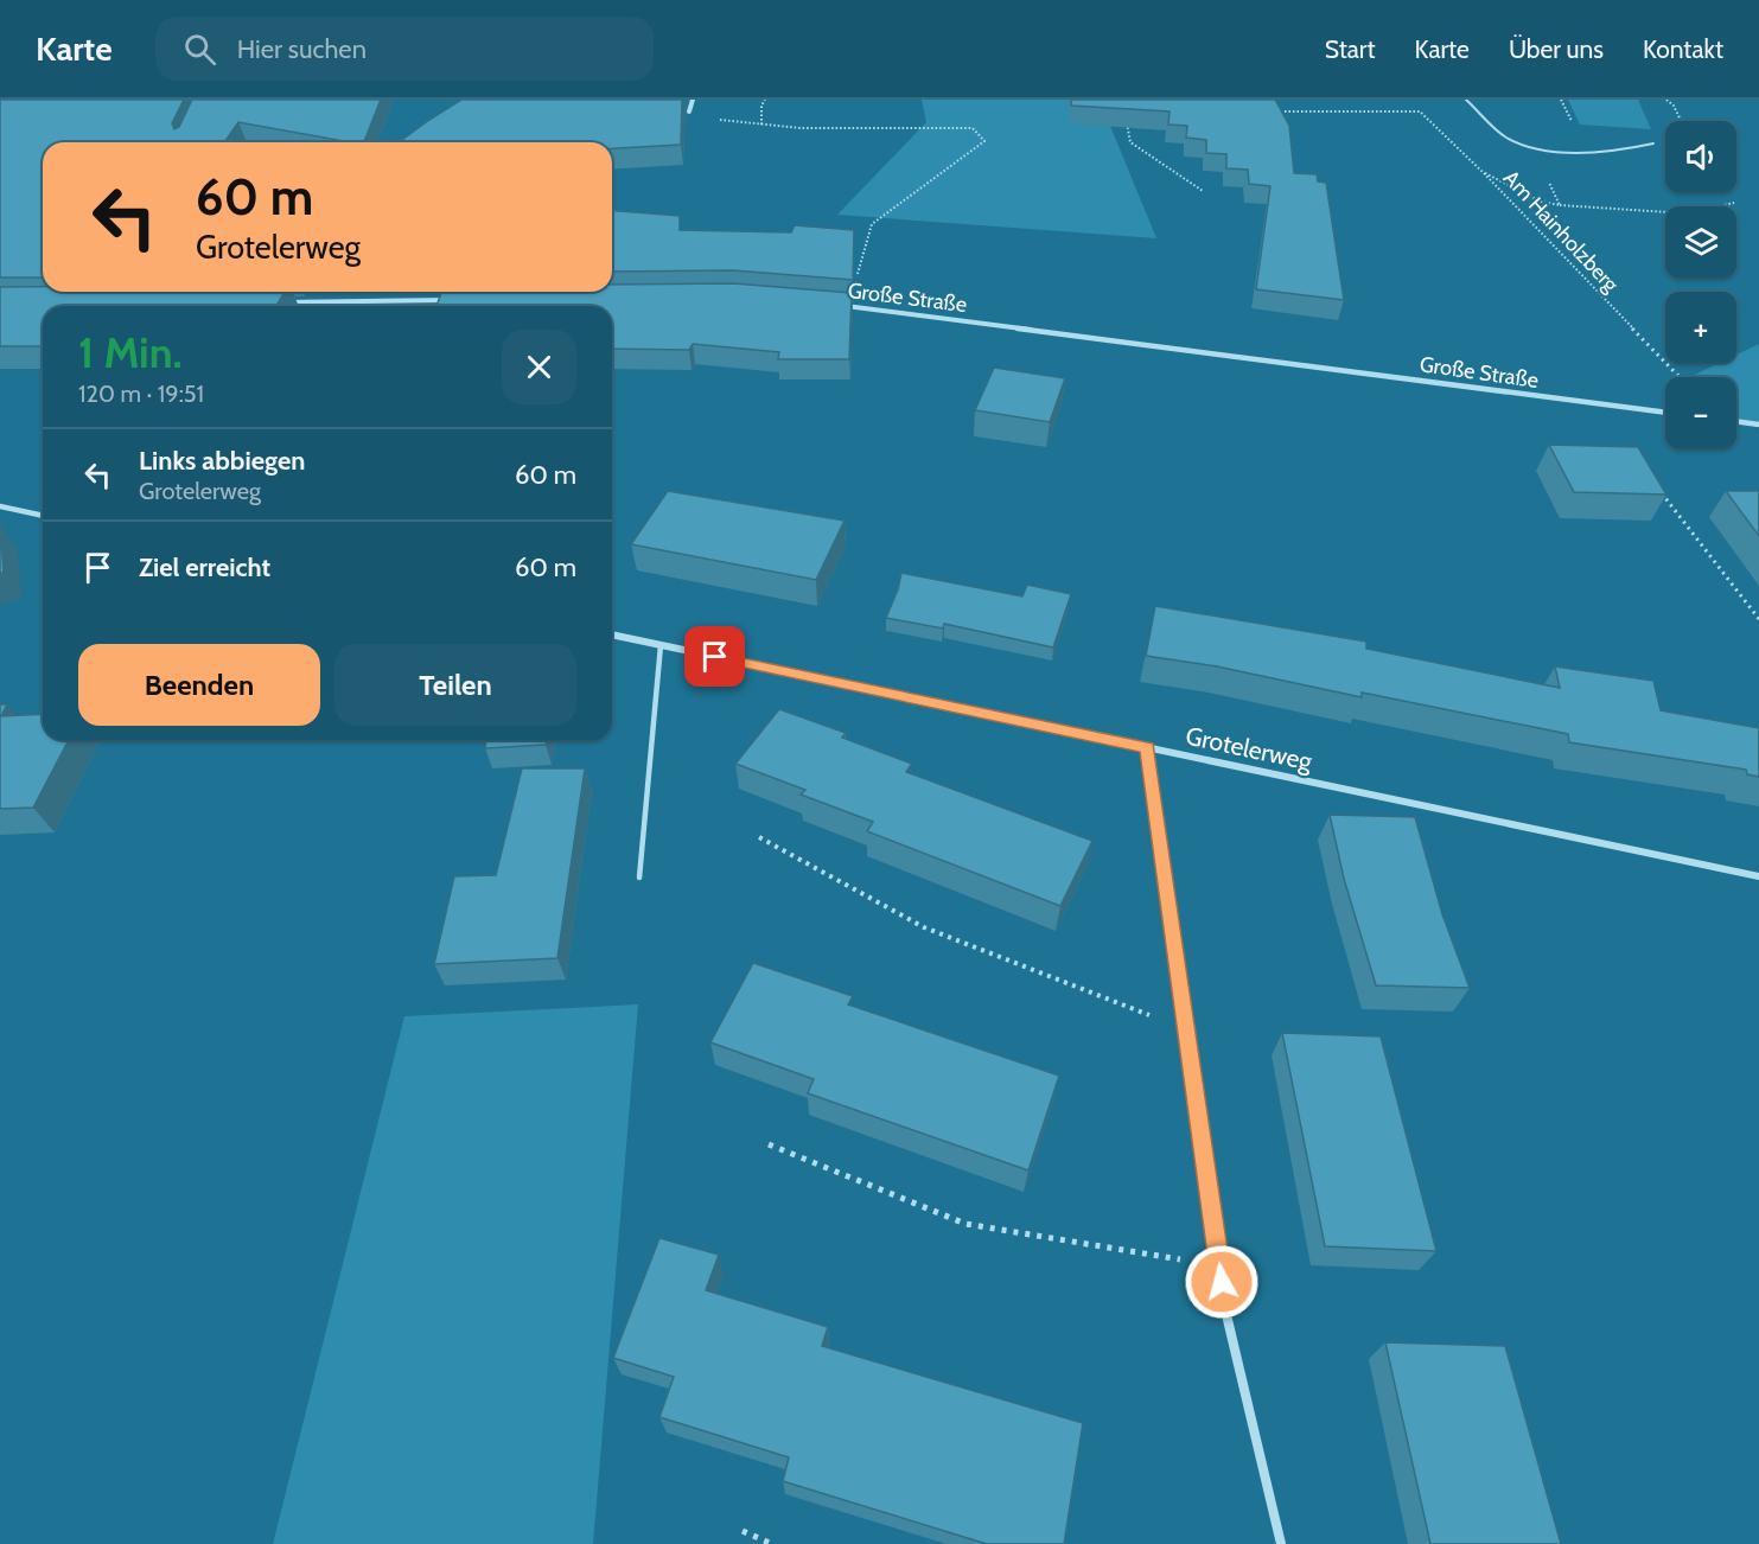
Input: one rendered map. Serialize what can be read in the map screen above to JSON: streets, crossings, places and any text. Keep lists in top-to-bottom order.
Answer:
{
  "streets": {
    "street": ["Große Straße", "Grotelerweg"],
    "path": ["Am Hainholzberg"]
  },
  "page": {
    "header": "Karte",
    "search": "Hier suchen",
    "nav": [
      "Start",
      "Karte",
      "Über uns",
      "Kontakt"
    ],
    "map_buttons": ["+", "−"],
    "turn": ["60 m", "Grotelerweg"],
    "heading": ["1 Min.", "120 m · 19:51"],
    "list": [
      {
        "name": "Links abbiegen",
        "note": "Grotelerweg",
        "value": "60 m"
      },
      {
        "name": "Ziel erreicht",
        "value": "60 m"
      }
    ],
    "buttons": ["Beenden", "Teilen"]
  }
}
